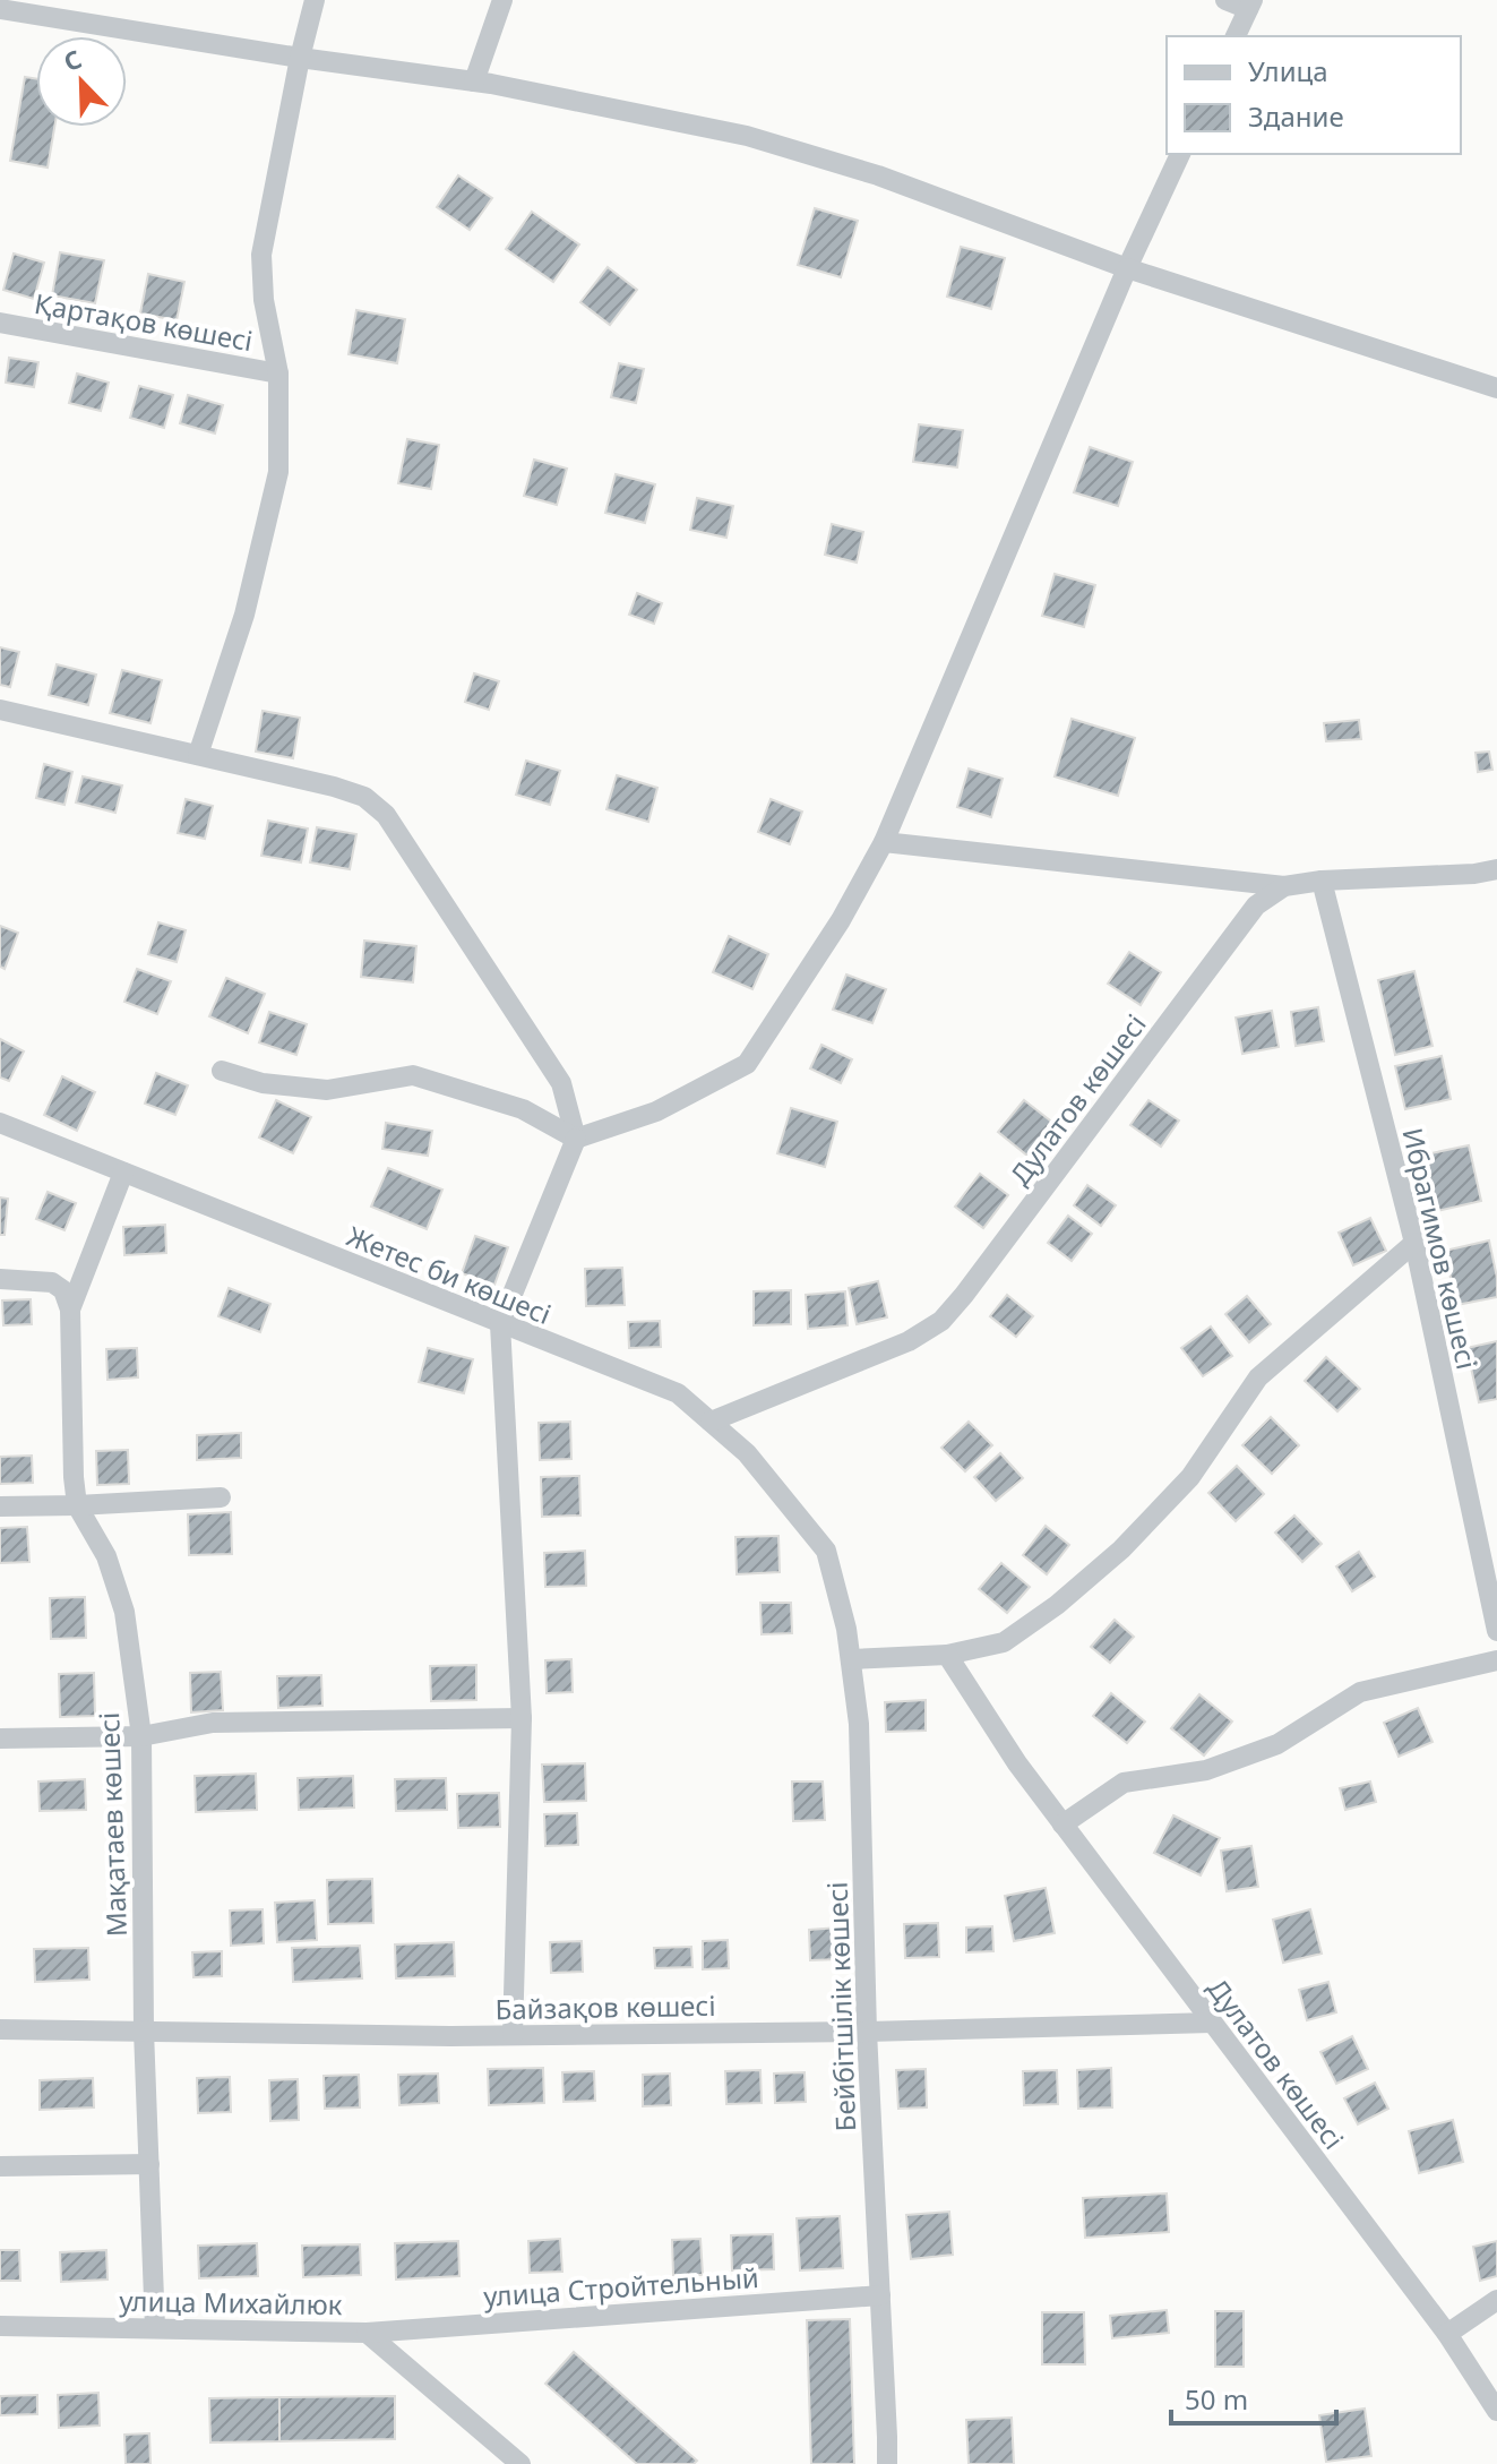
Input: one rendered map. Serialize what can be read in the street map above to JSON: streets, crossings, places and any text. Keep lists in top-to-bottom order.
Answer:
{
  "streets": {
    "street": [
      "Қартақов көшесі",
      "Дулатов көшесі",
      "Ибрагимов көшесі",
      "Жетес би көшесі",
      "Мақатаев көшесі",
      "Байзақов көшесі",
      "Бейбітшілік көшесі",
      "улица Стройтельный",
      "улица Михайлюк"
    ]
  },
  "crossings": [
    ["Дулатов көшесі", "Жетес би көшесі"],
    ["Дулатов көшесі", "Байзақов көшесі"],
    ["Жетес би көшесі", "Бейбітшілік көшесі"],
    ["Мақатаев көшесі", "Байзақов көшесі"],
    ["Мақатаев көшесі", "улица Михайлюк"],
    ["Байзақов көшесі", "Бейбітшілік көшесі"],
    ["Бейбітшілік көшесі", "улица Стройтельный"],
    ["улица Стройтельный", "улица Михайлюк"]
  ],
  "legend": ["Улица", "Здание"],
  "scale_bar": "50 m",
  "north": "top left"
}
